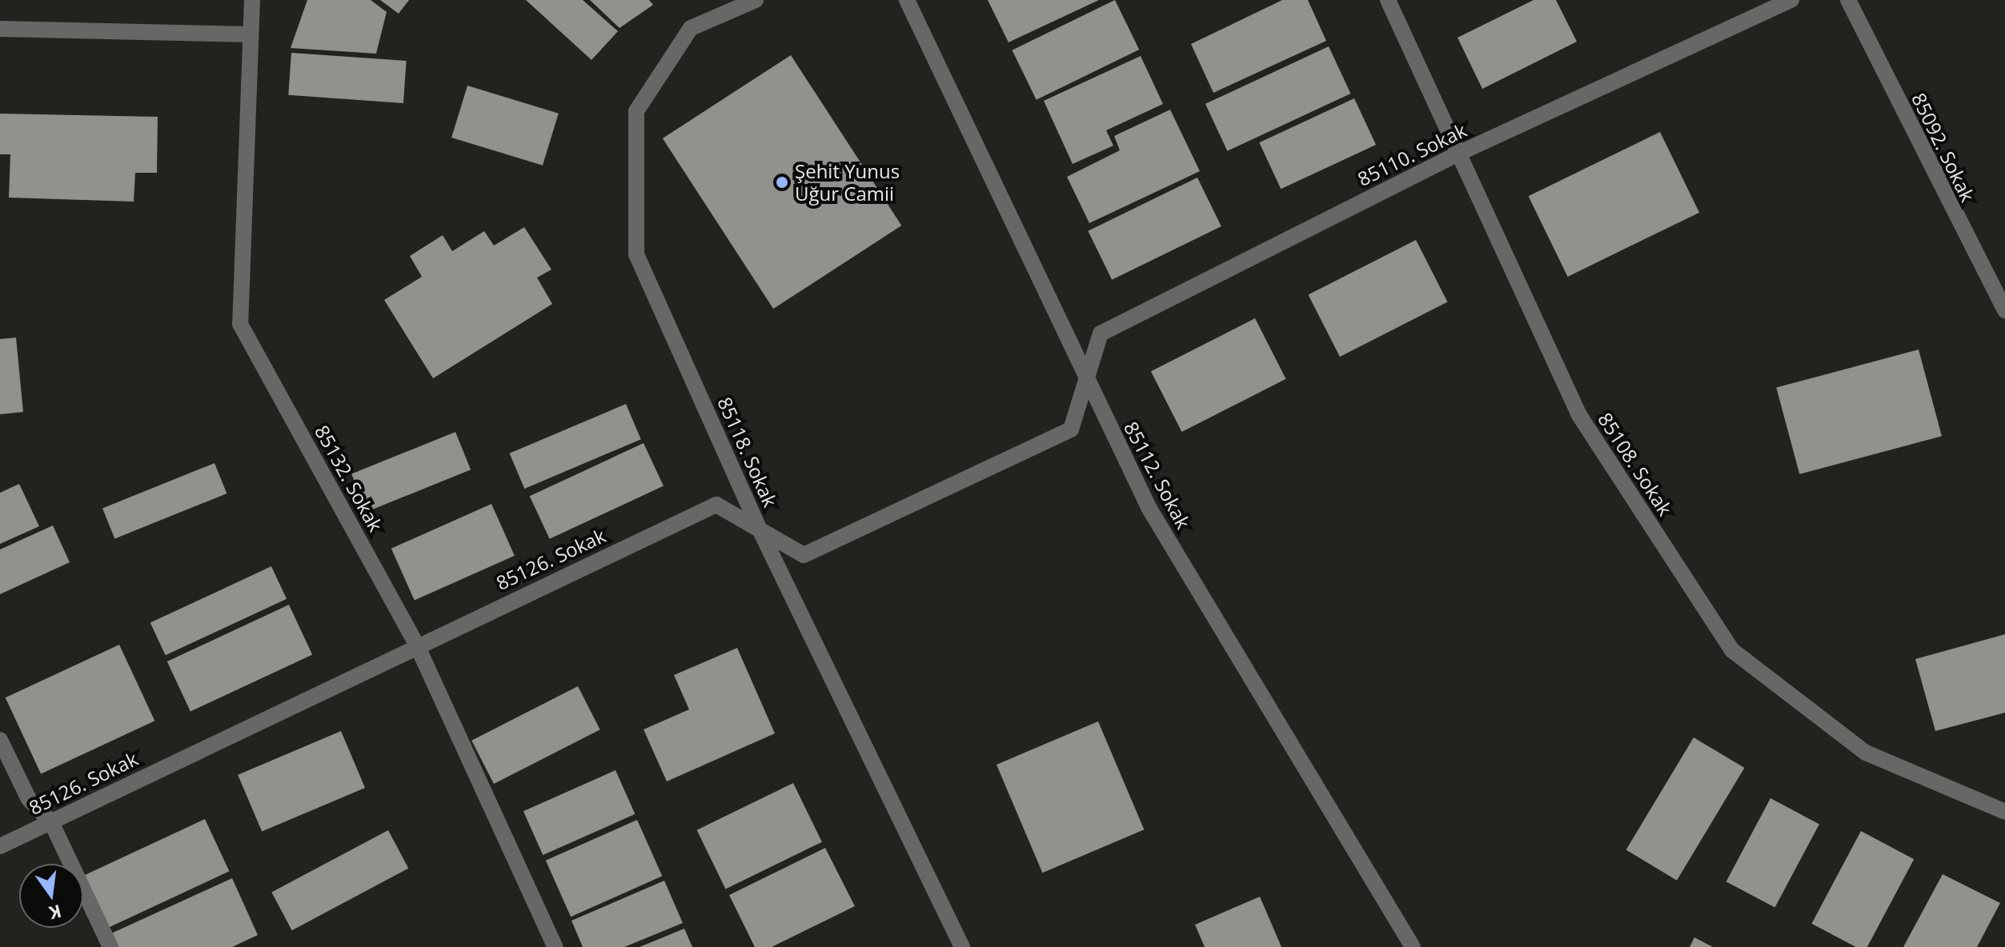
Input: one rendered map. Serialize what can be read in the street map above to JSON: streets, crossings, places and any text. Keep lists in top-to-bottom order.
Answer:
{
  "streets": {
    "street": [
      "85092. Sokak",
      "85110. Sokak",
      "85118. Sokak",
      "85108. Sokak",
      "85112. Sokak",
      "85132. Sokak",
      "85126. Sokak"
    ]
  },
  "crossings": [
    ["85110. Sokak", "85108. Sokak"],
    ["85110. Sokak", "85112. Sokak"],
    ["85110. Sokak", "85126. Sokak"],
    ["85118. Sokak", "85126. Sokak"],
    ["85112. Sokak", "85126. Sokak"],
    ["85132. Sokak", "85126. Sokak"]
  ],
  "places": ["Şehit Yunus Uğur Camii"],
  "north": "bottom"
}
